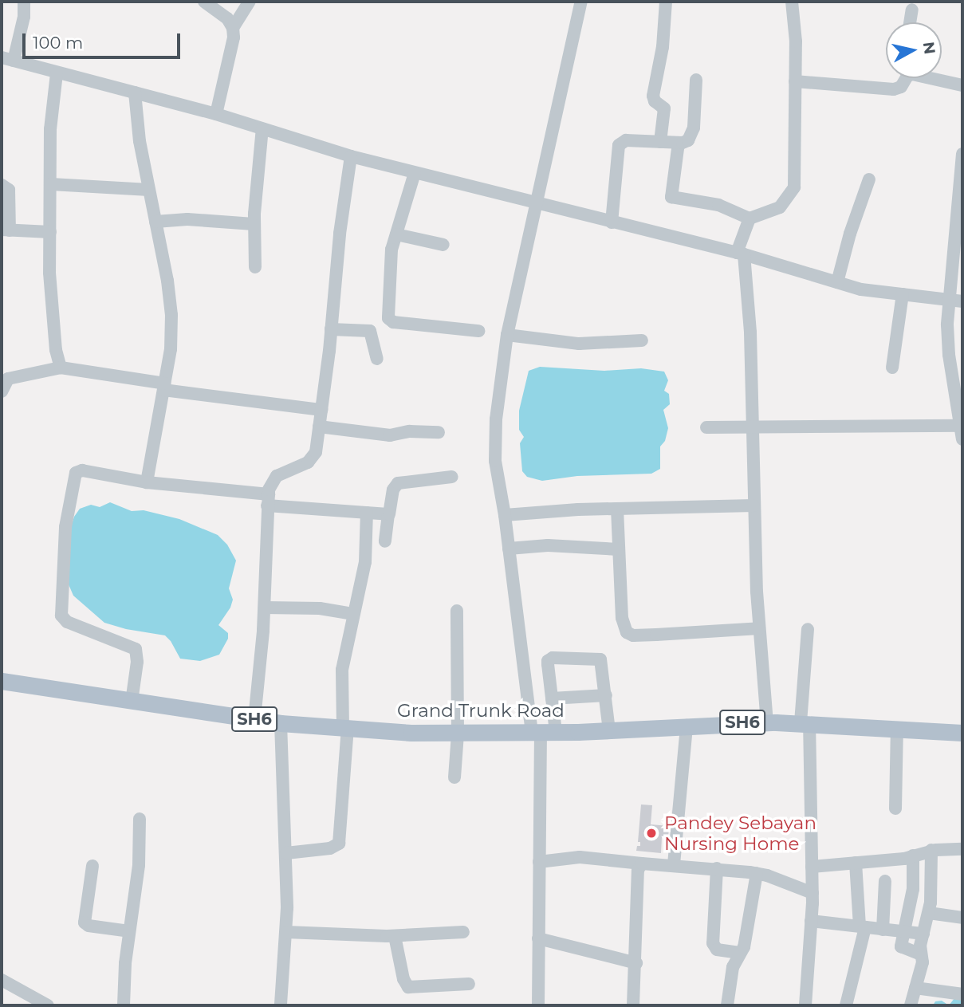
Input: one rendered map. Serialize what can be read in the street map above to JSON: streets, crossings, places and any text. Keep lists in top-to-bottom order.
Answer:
{
  "streets": {
    "main road": ["Grand Trunk Road", "SH6"]
  },
  "places": ["Pandey Sebayan Nursing Home"],
  "scale_bar": "100 m",
  "north": "right"
}
